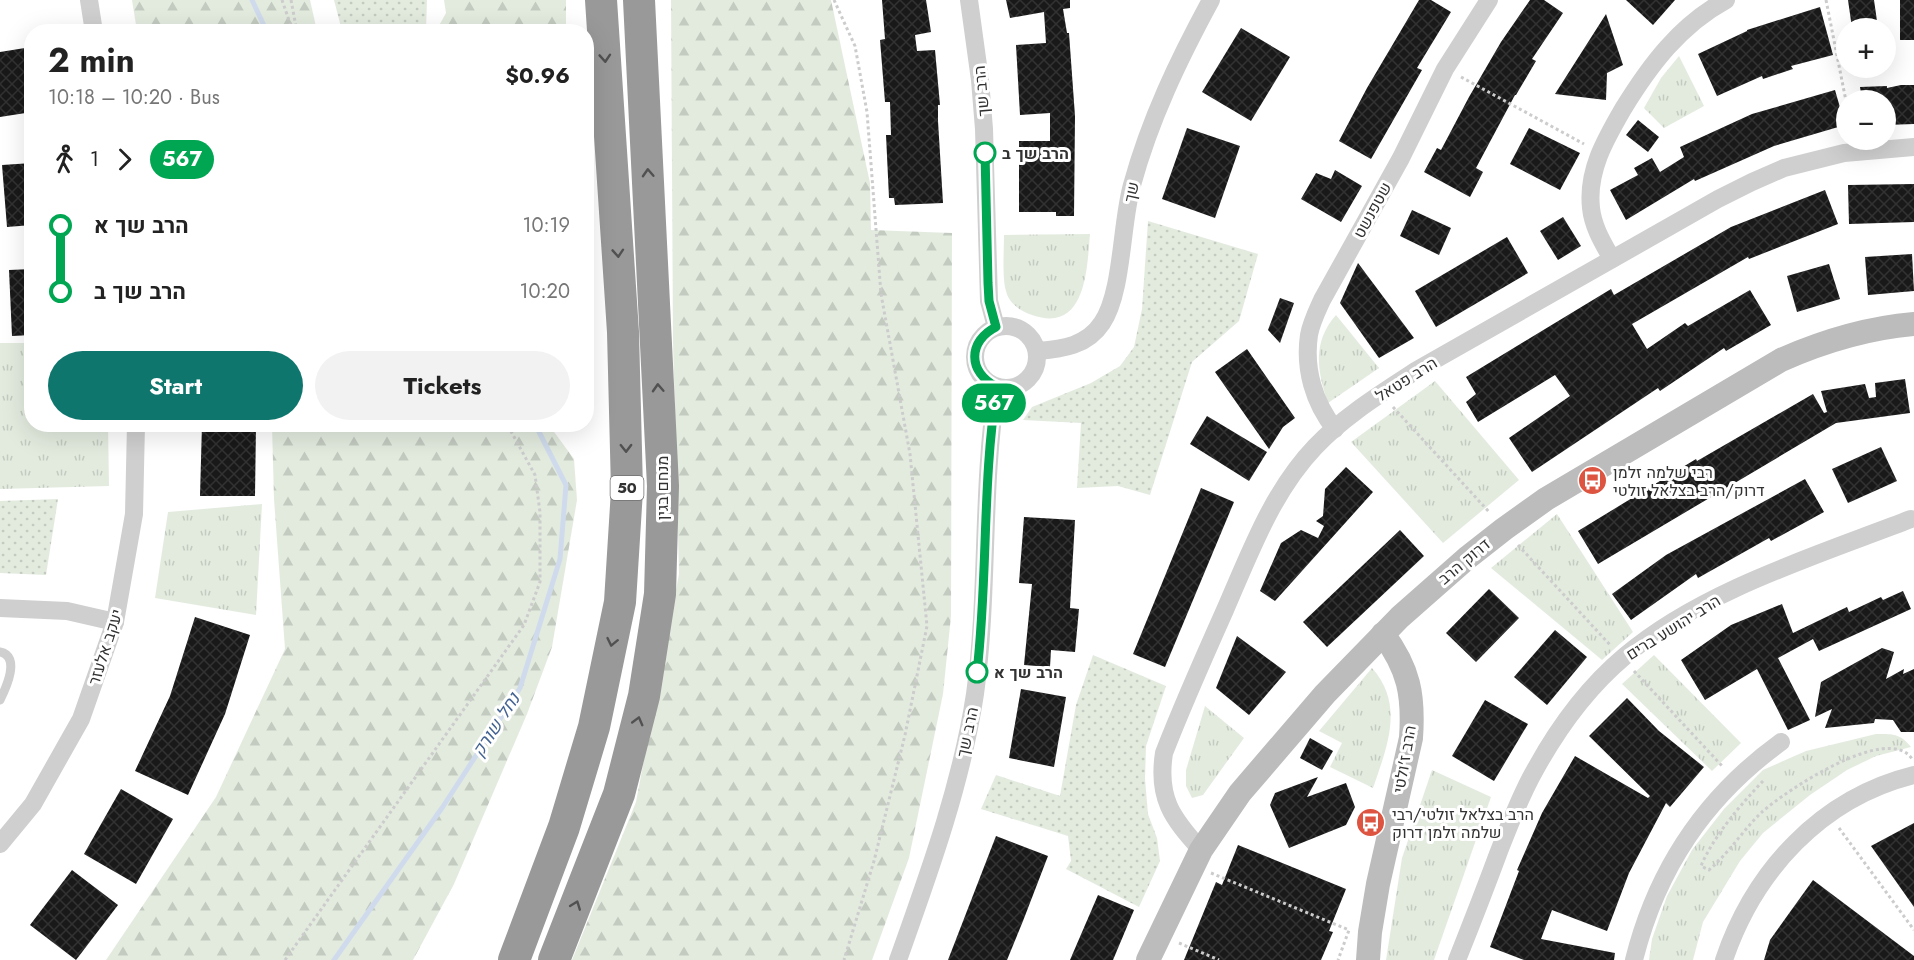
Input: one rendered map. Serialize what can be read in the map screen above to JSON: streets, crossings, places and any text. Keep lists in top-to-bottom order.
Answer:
{
  "streets": {
    "highway": ["50", "מנחם בגין"],
    "street": [
      "הרב שך",
      "שך",
      "שטפנשט",
      "הרב פטאל",
      "דרוק הרב",
      "הרב יהושע ברים",
      "יעקב אלעזר",
      "הרב ז'ולטי"
    ]
  },
  "crossings": [
    ["הרב שך", "שך"],
    ["שטפנשט", "הרב פטאל"],
    ["הרב פטאל", "דרוק הרב"],
    ["דרוק הרב", "הרב ז'ולטי"]
  ],
  "water": ["נחל שורק"],
  "places": {
    "other": ["הרב שך ב", "הרב שך א"],
    "bus stop": ["רבי שלמה זלמן דרוק/הרב בצלאל זולטי", "הרב בצלאל זולטי/רבי שלמה זלמן דרוק"]
  },
  "lines": ["bus line 567"],
  "page": {
    "on_map": "567",
    "map_buttons": ["+", "−"],
    "heading": ["2 min", "10:18 – 10:20 · Bus", "$0.96"],
    "legs": ["1", "567"],
    "list": [
      {
        "name": "הרב שך א",
        "value": "10:19"
      },
      {
        "name": "הרב שך ב",
        "value": "10:20"
      }
    ],
    "buttons": ["Start", "Tickets"]
  }
}
